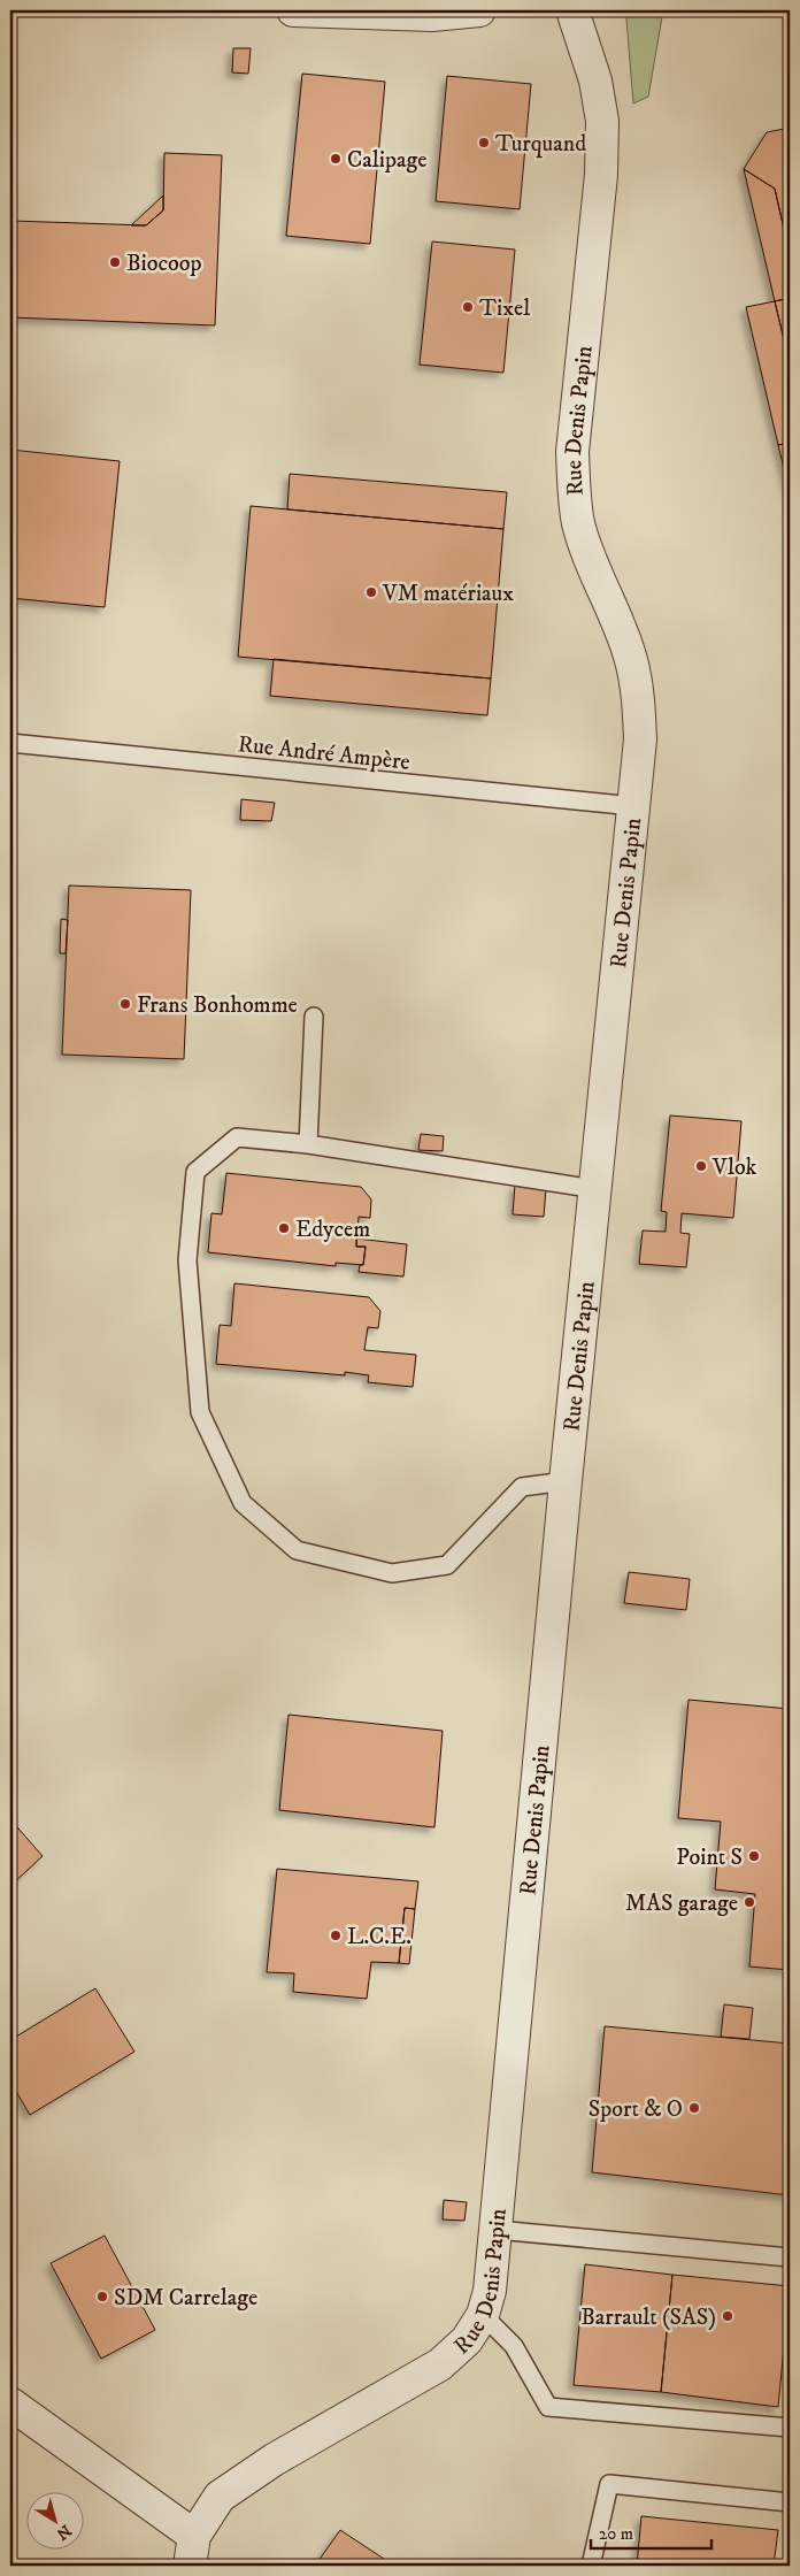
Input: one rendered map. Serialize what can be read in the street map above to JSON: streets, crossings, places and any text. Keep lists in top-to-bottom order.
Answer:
{
  "streets": {
    "street": ["Rue Denis Papin"],
    "lane": ["Rue André Ampère"]
  },
  "crossings": [
    ["Rue Denis Papin", "Rue André Ampère"]
  ],
  "places": [
    "Turquand",
    "Calipage",
    "Biocoop",
    "Tixel",
    "VM matériaux",
    "Frans Bonhomme",
    "Vlok",
    "Edycem",
    "Point S",
    "MAS garage",
    "L.C.E.",
    "Sport & O",
    "SDM Carrelage",
    "Barrault (SAS)"
  ],
  "scale_bar": "20 m",
  "north": "bottom right"
}
